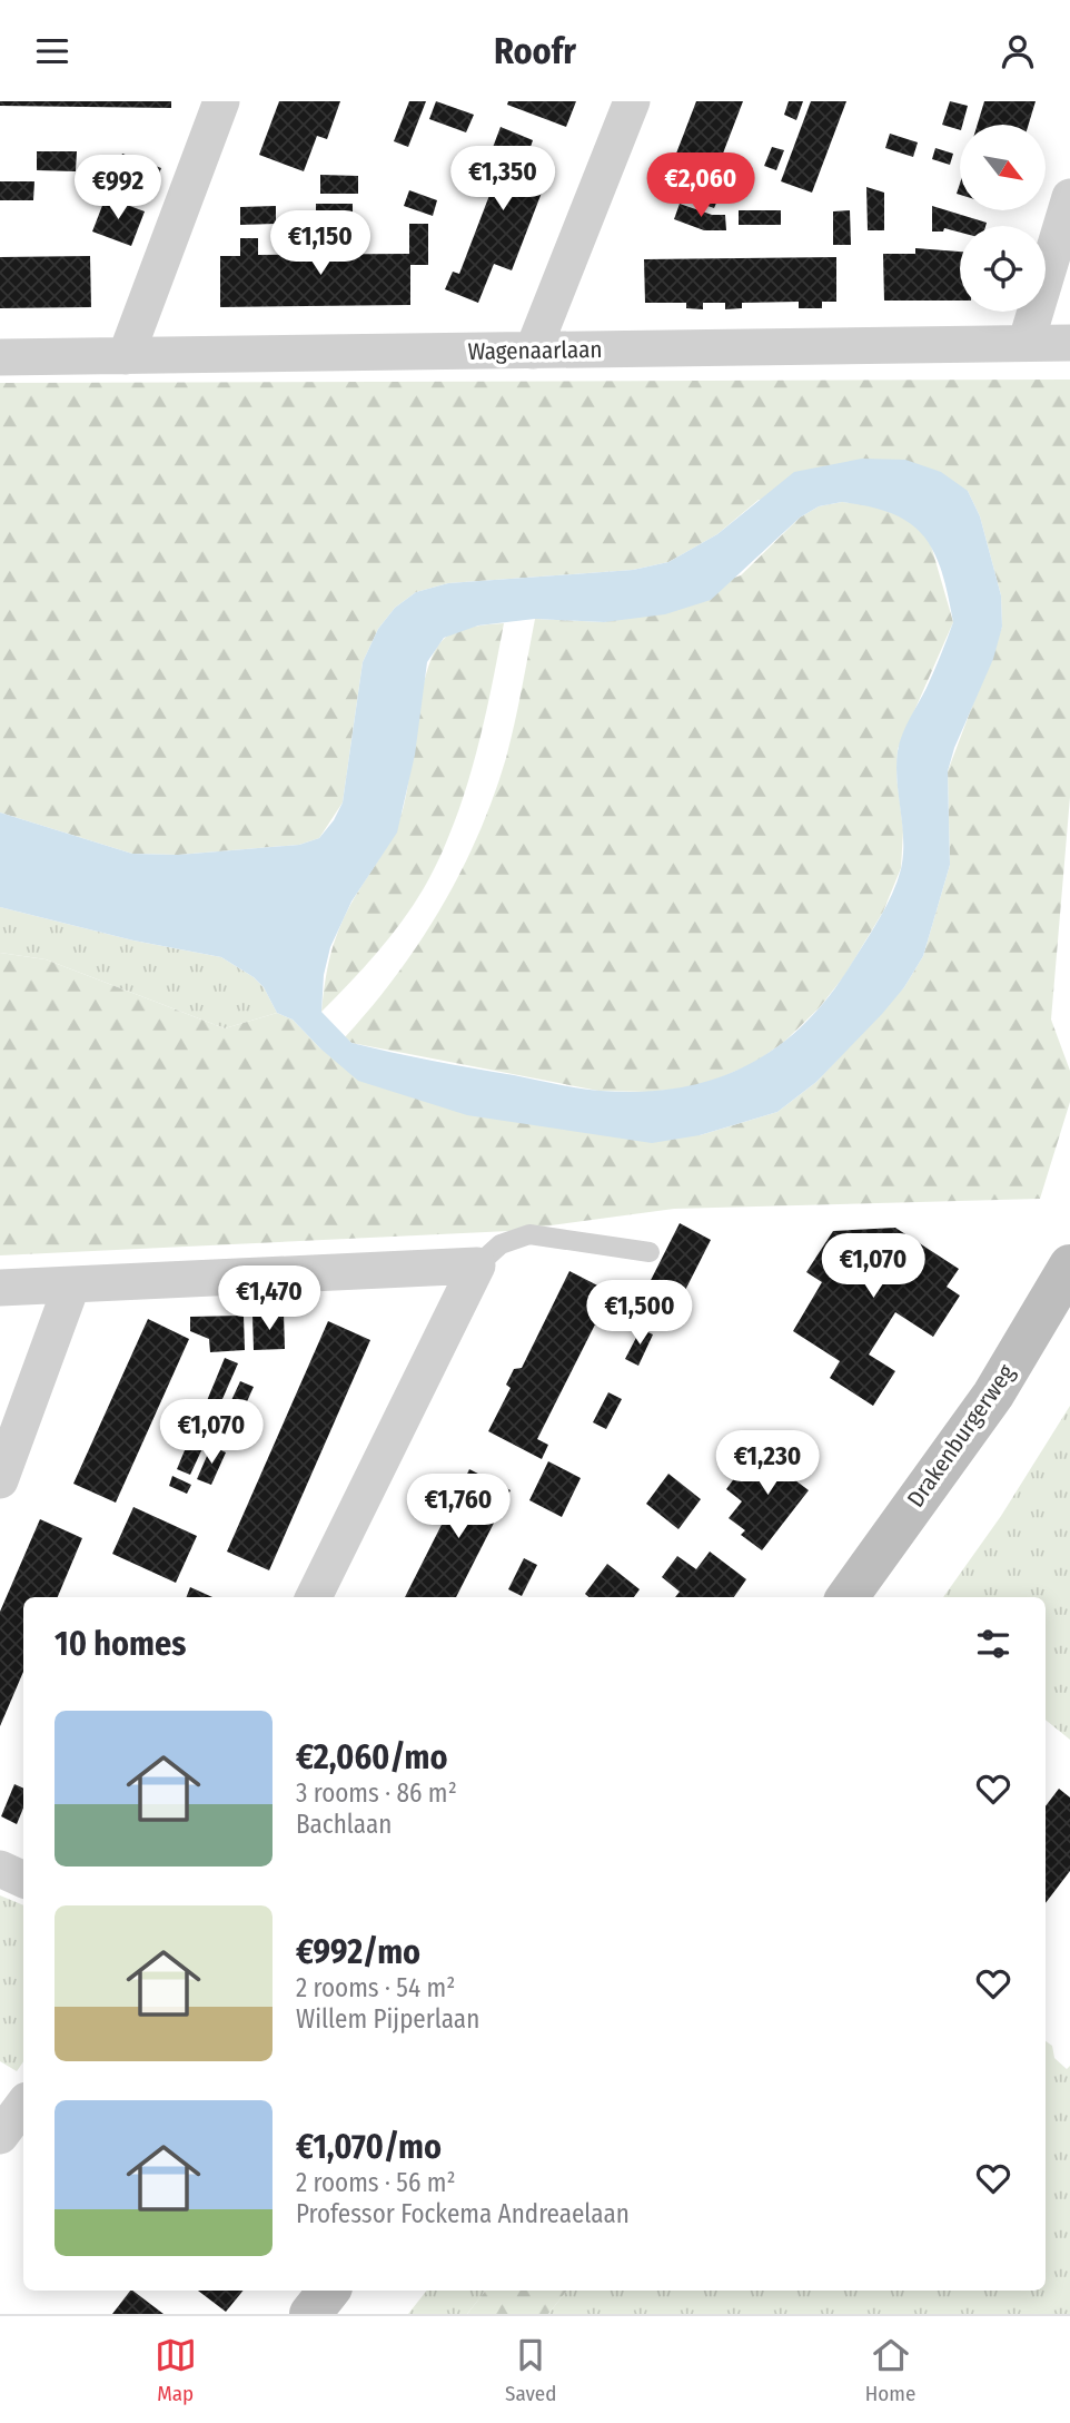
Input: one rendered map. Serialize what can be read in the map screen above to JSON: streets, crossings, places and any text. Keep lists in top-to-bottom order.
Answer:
{
  "streets": {
    "main road": ["Drakenburgerweg"],
    "street": ["Wagenaarlaan"]
  },
  "north": "bottom right",
  "page": {
    "header": "Roofr",
    "price": [
      "€1,350",
      "€2,060",
      "€992",
      "€1,150",
      "€1,070",
      "€1,470",
      "€1,500",
      "€1,070",
      "€1,230",
      "€1,760"
    ],
    "heading": "10 homes",
    "list": [
      {
        "name": "€2,060/mo",
        "note": "3 rooms · 86 m² · Bachlaan"
      },
      {
        "name": "€992/mo",
        "note": "2 rooms · 54 m² · Willem Pijperlaan"
      },
      {
        "name": "€1,070/mo",
        "note": "2 rooms · 56 m² · Professor Fockema Andreaelaan"
      }
    ],
    "tabs": ["Map", "Saved", "Home"]
  }
}
